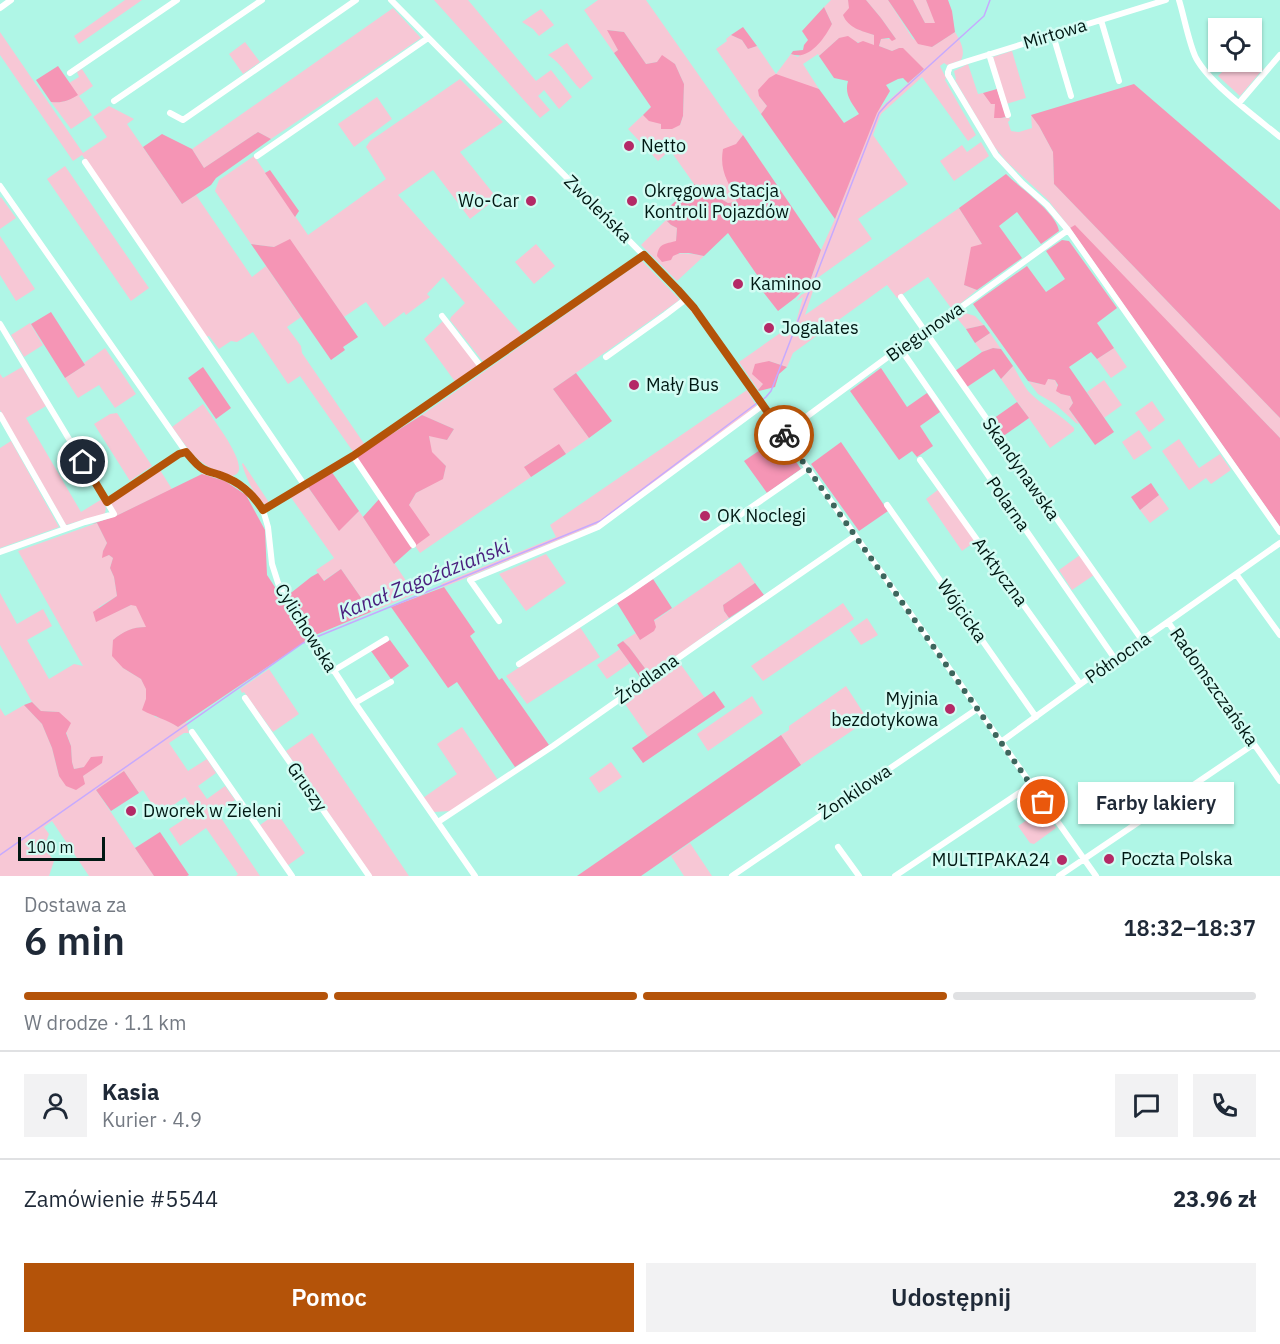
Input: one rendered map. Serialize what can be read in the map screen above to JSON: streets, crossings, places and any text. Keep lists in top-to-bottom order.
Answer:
{
  "streets": {
    "street": [
      "Mirtowa",
      "Zwoleńska",
      "Biegunowa",
      "Skandynawska",
      "Polarna",
      "Arktyczna",
      "Wójcicka",
      "Cylichowska",
      "Północna",
      "Źródlana",
      "Radomszczańska",
      "Gruszy",
      "Żonkilowa"
    ]
  },
  "crossings": [
    ["Mirtowa", "Biegunowa"],
    ["Zwoleńska", "Biegunowa"],
    ["Zwoleńska", "Północna"],
    ["Zwoleńska", "Źródlana"],
    ["Zwoleńska", "Żonkilowa"],
    ["Biegunowa", "Skandynawska"],
    ["Biegunowa", "Polarna"],
    ["Skandynawska", "Północna"],
    ["Polarna", "Północna"],
    ["Arktyczna", "Północna"],
    ["Wójcicka", "Północna"],
    ["Cylichowska", "Źródlana"],
    ["Północna", "Radomszczańska"]
  ],
  "water": ["Kanał Zagoździański"],
  "places": [
    "Netto",
    "Wo-Car",
    "Okręgowa Stacja Kontroli Pojazdów",
    "Kaminoo",
    "Jogalates",
    "Mały Bus",
    "OK Noclegi",
    "Myjnia bezdotykowa",
    "Farby lakiery",
    "Dworek w Zieleni",
    "Poczta Polska",
    "MULTIPAKA24"
  ],
  "scale_bar": "100 m",
  "page": {
    "bubble": "Farby lakiery",
    "scale": "100 m",
    "heading": ["6 min", "Dostawa za", "18:32–18:37"],
    "panel": [
      "Kasia",
      "Kurier · 4.9",
      "Zamówienie #5544",
      "23.96 zł"
    ],
    "bar": "W drodze · 1.1 km",
    "buttons": ["Pomoc", "Udostępnij"]
  }
}
